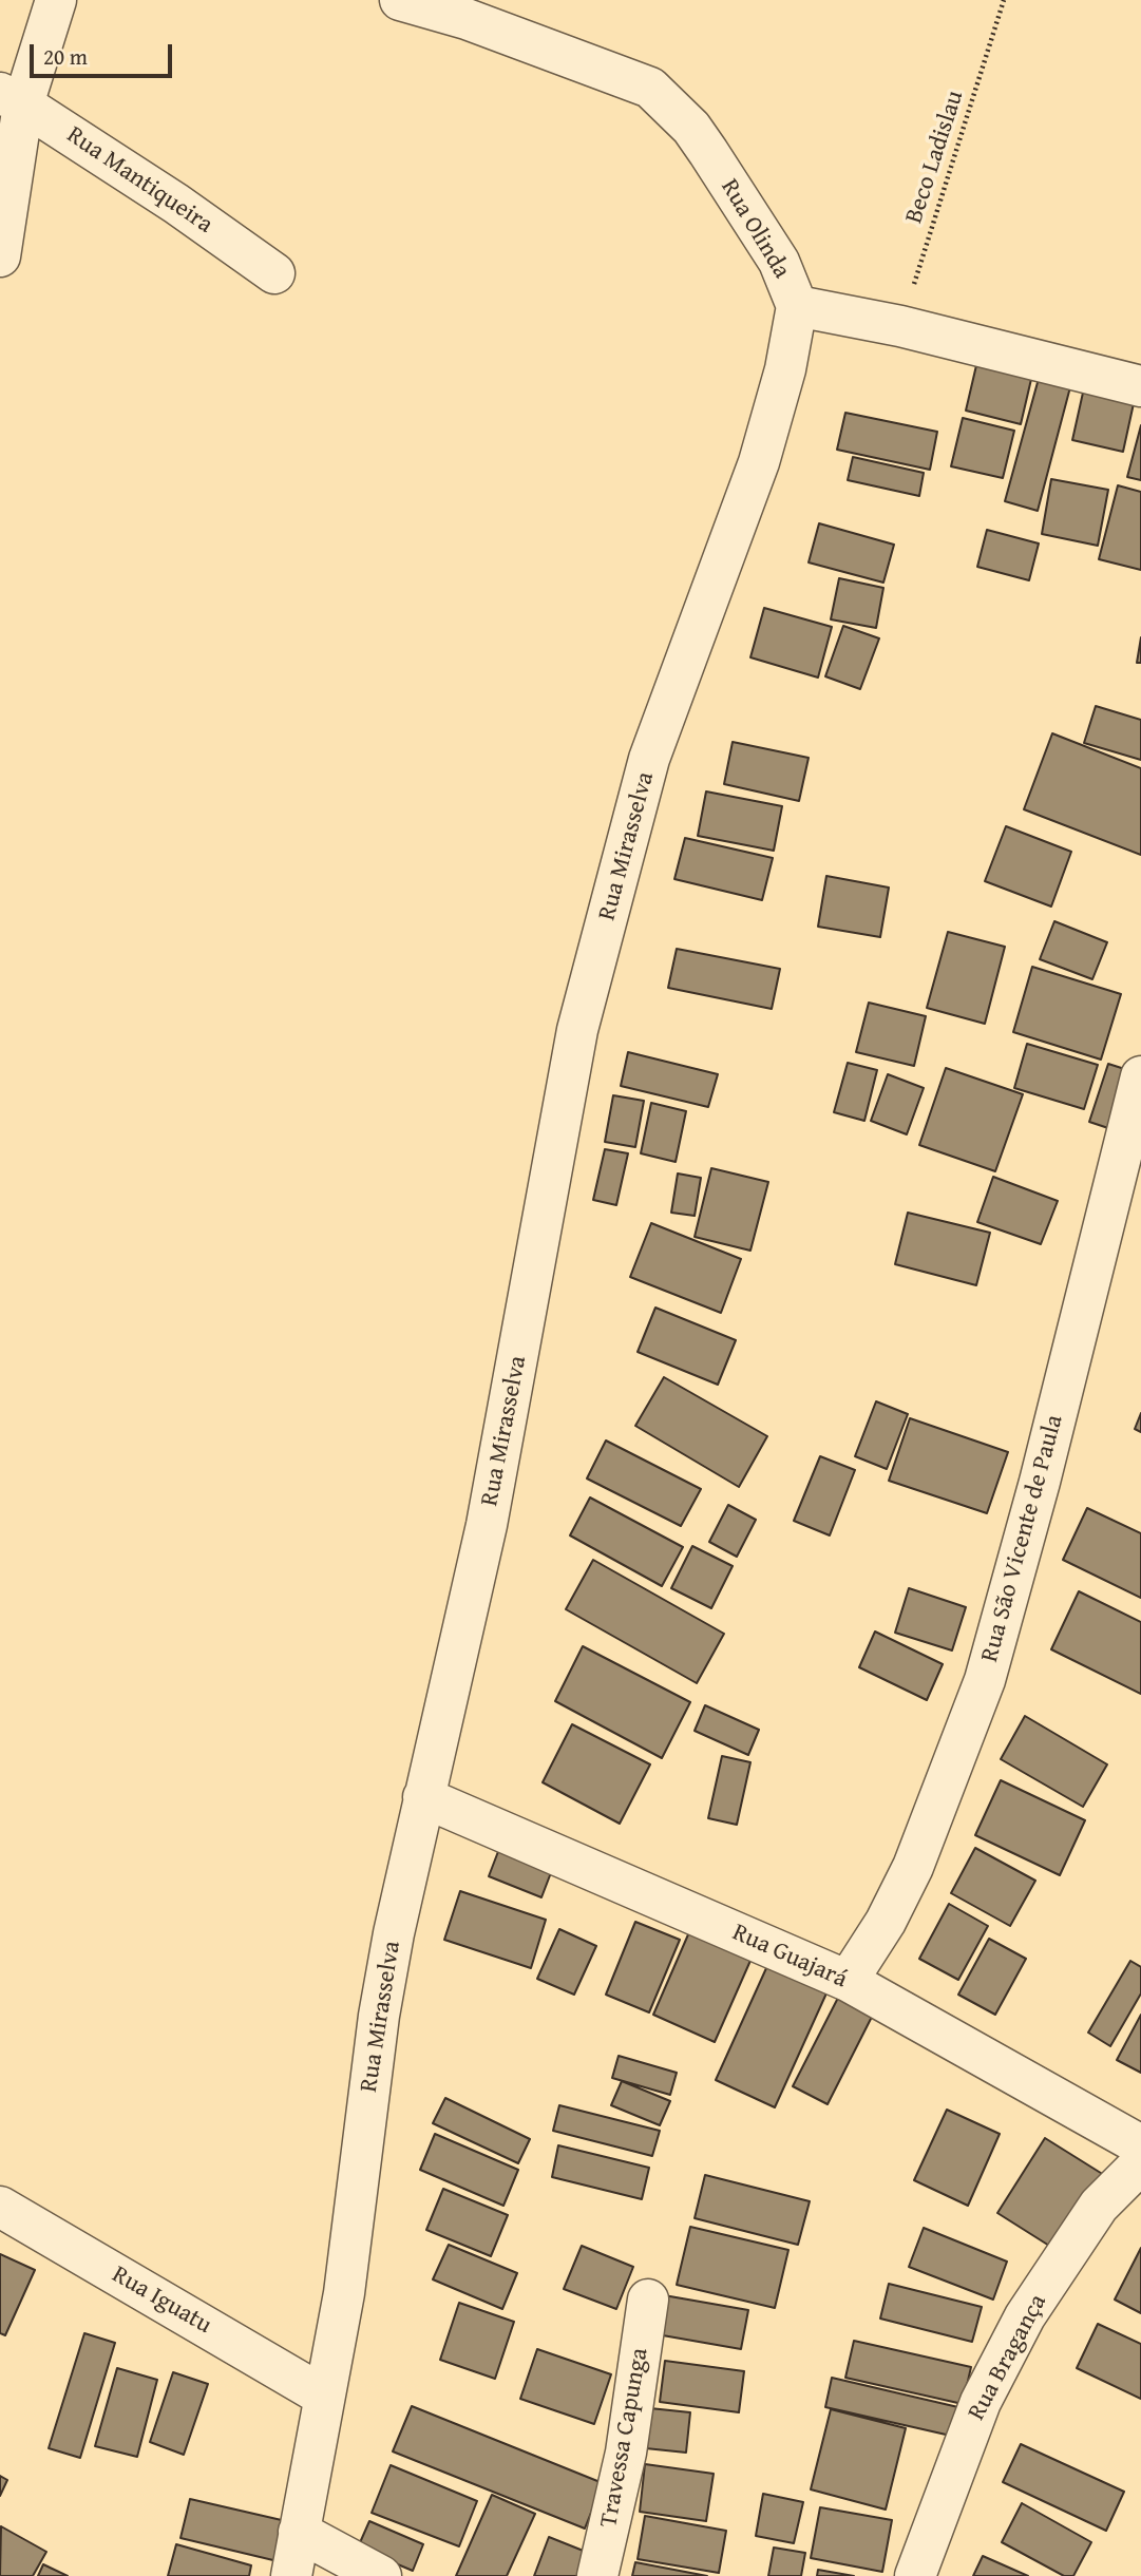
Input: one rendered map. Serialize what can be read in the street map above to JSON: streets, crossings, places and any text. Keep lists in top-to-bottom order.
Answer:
{
  "streets": {
    "street": [
      "Rua Mantiqueira",
      "Rua Olinda",
      "Rua Mirasselva",
      "Rua São Vicente de Paula",
      "Rua Guajará",
      "Rua Iguatu",
      "Rua Bragança",
      "Travessa Capunga"
    ],
    "path": ["Beco Ladislau"]
  },
  "crossings": [
    ["Beco Ladislau", "Rua Olinda"],
    ["Rua Olinda", "Rua Mirasselva"],
    ["Rua Mirasselva", "Rua Guajará"],
    ["Rua Mirasselva", "Rua Iguatu"],
    ["Rua São Vicente de Paula", "Rua Guajará"]
  ],
  "scale_bar": "20 m"
}
